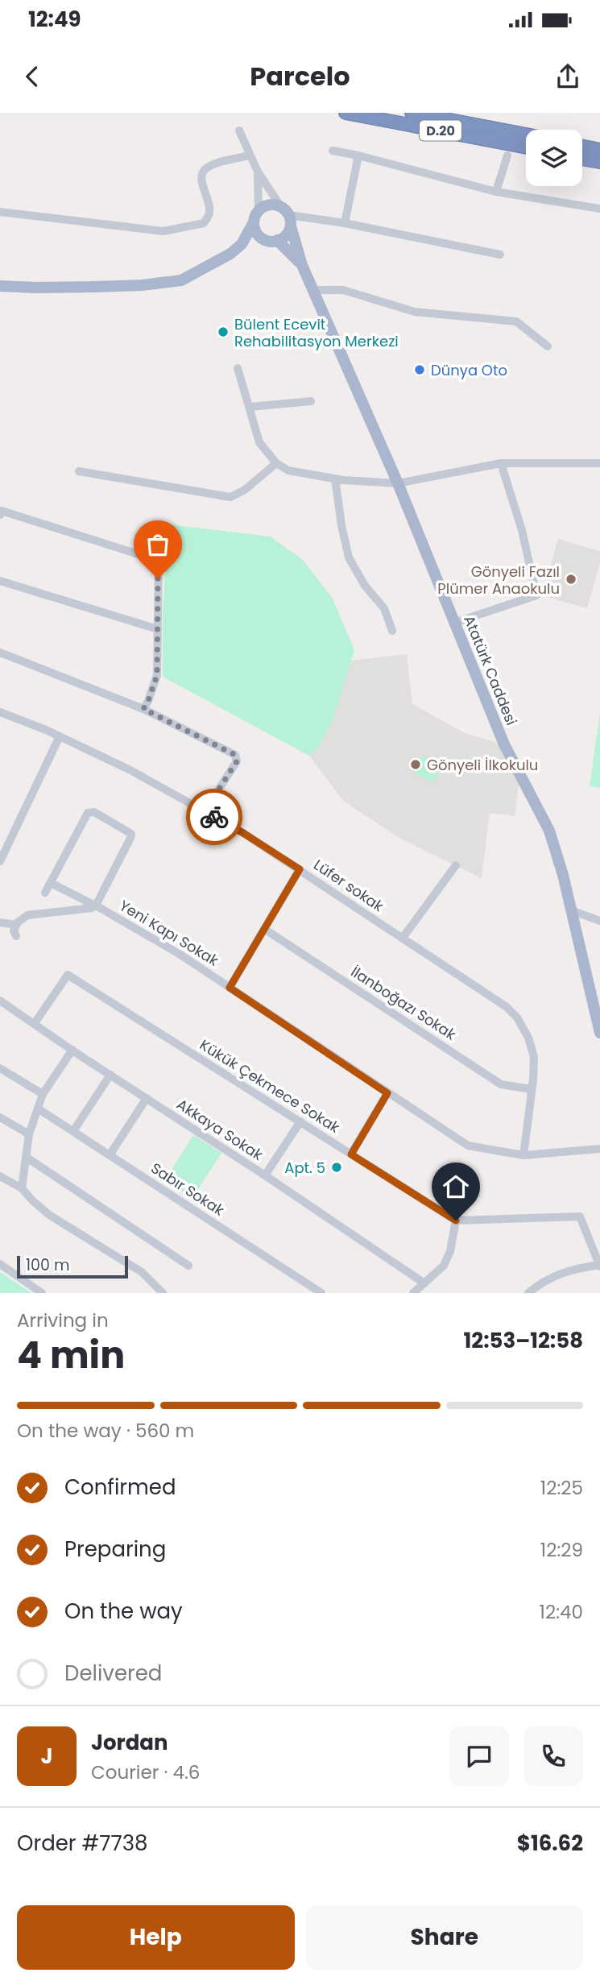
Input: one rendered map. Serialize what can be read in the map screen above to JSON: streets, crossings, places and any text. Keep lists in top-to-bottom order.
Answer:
{
  "streets": {
    "highway": ["D.20"],
    "main road": ["Atatürk Caddesi"],
    "street": [
      "Lüfer sokak",
      "Yeni Kapı Sokak",
      "İlanboğazı Sokak",
      "Kükük Çekmece Sokak",
      "Akkaya Sokak",
      "Sabır Sokak"
    ]
  },
  "crossings": [
    ["Lüfer sokak", "Yeni Kapı Sokak"],
    ["Lüfer sokak", "İlanboğazı Sokak"],
    ["Kükük Çekmece Sokak", "Akkaya Sokak"]
  ],
  "places": [
    "Bülent Ecevit Rehabilitasyon Merkezi",
    "Dünya Oto",
    "Gönyeli Fazıl Plümer Anaokulu",
    "Gönyeli İlkokulu",
    "Apt. 5"
  ],
  "scale_bar": "100 m",
  "page": {
    "status": "12:49",
    "header": "Parcelo",
    "scale": "100 m",
    "heading": ["4 min", "Arriving in", "12:53–12:58"],
    "panel": [
      "Jordan",
      "Courier · 4.6",
      "Order #7738",
      "$16.62"
    ],
    "bar": "On the way · 560 m",
    "list": [
      ["Confirmed", "12:25"],
      ["Preparing", "12:29"],
      ["On the way", "12:40"],
      "Delivered"
    ],
    "round": "J",
    "buttons": ["Help", "Share"]
  }
}
